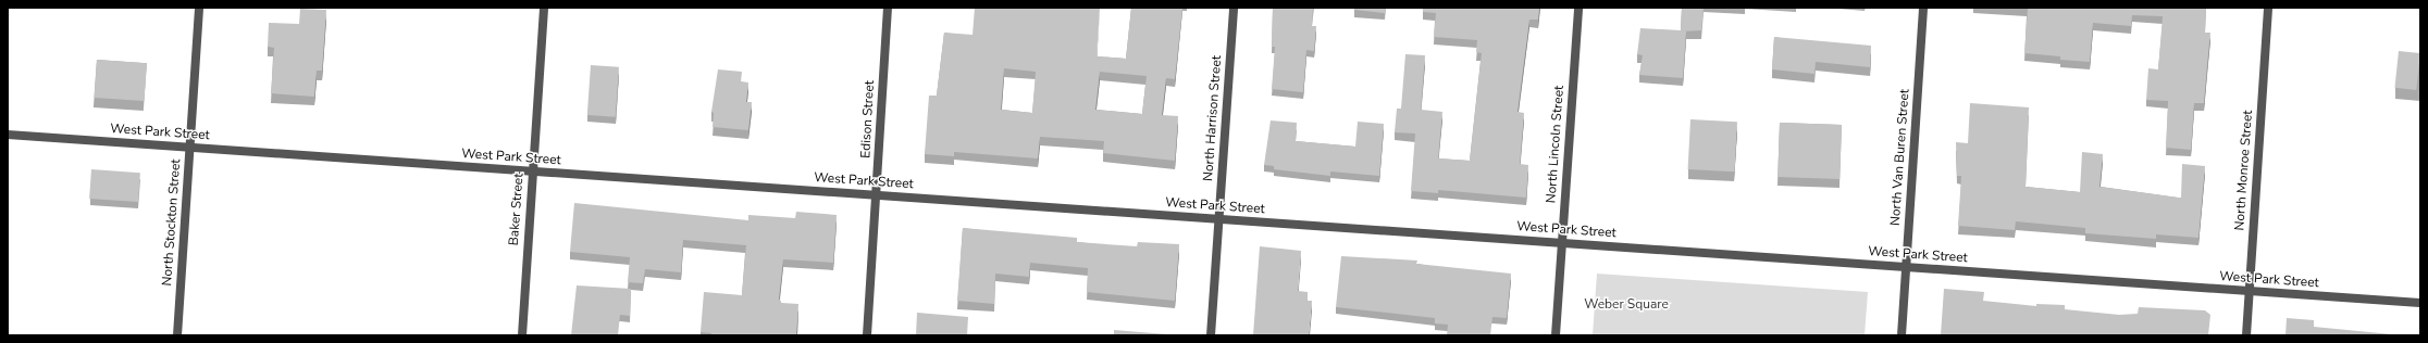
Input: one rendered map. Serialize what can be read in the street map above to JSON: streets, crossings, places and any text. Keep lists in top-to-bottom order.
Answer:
{
  "streets": {
    "street": [
      "North Harrison Street",
      "Edison Street",
      "West Park Street",
      "North Lincoln Street",
      "North Van Buren Street",
      "North Monroe Street",
      "Baker Street",
      "North Stockton Street"
    ]
  },
  "crossings": [
    ["North Harrison Street", "West Park Street"],
    ["Edison Street", "West Park Street"],
    ["West Park Street", "North Lincoln Street"],
    ["West Park Street", "North Van Buren Street"],
    ["West Park Street", "North Monroe Street"],
    ["West Park Street", "Baker Street"],
    ["West Park Street", "North Stockton Street"]
  ],
  "parks": ["Weber Square"]
}
